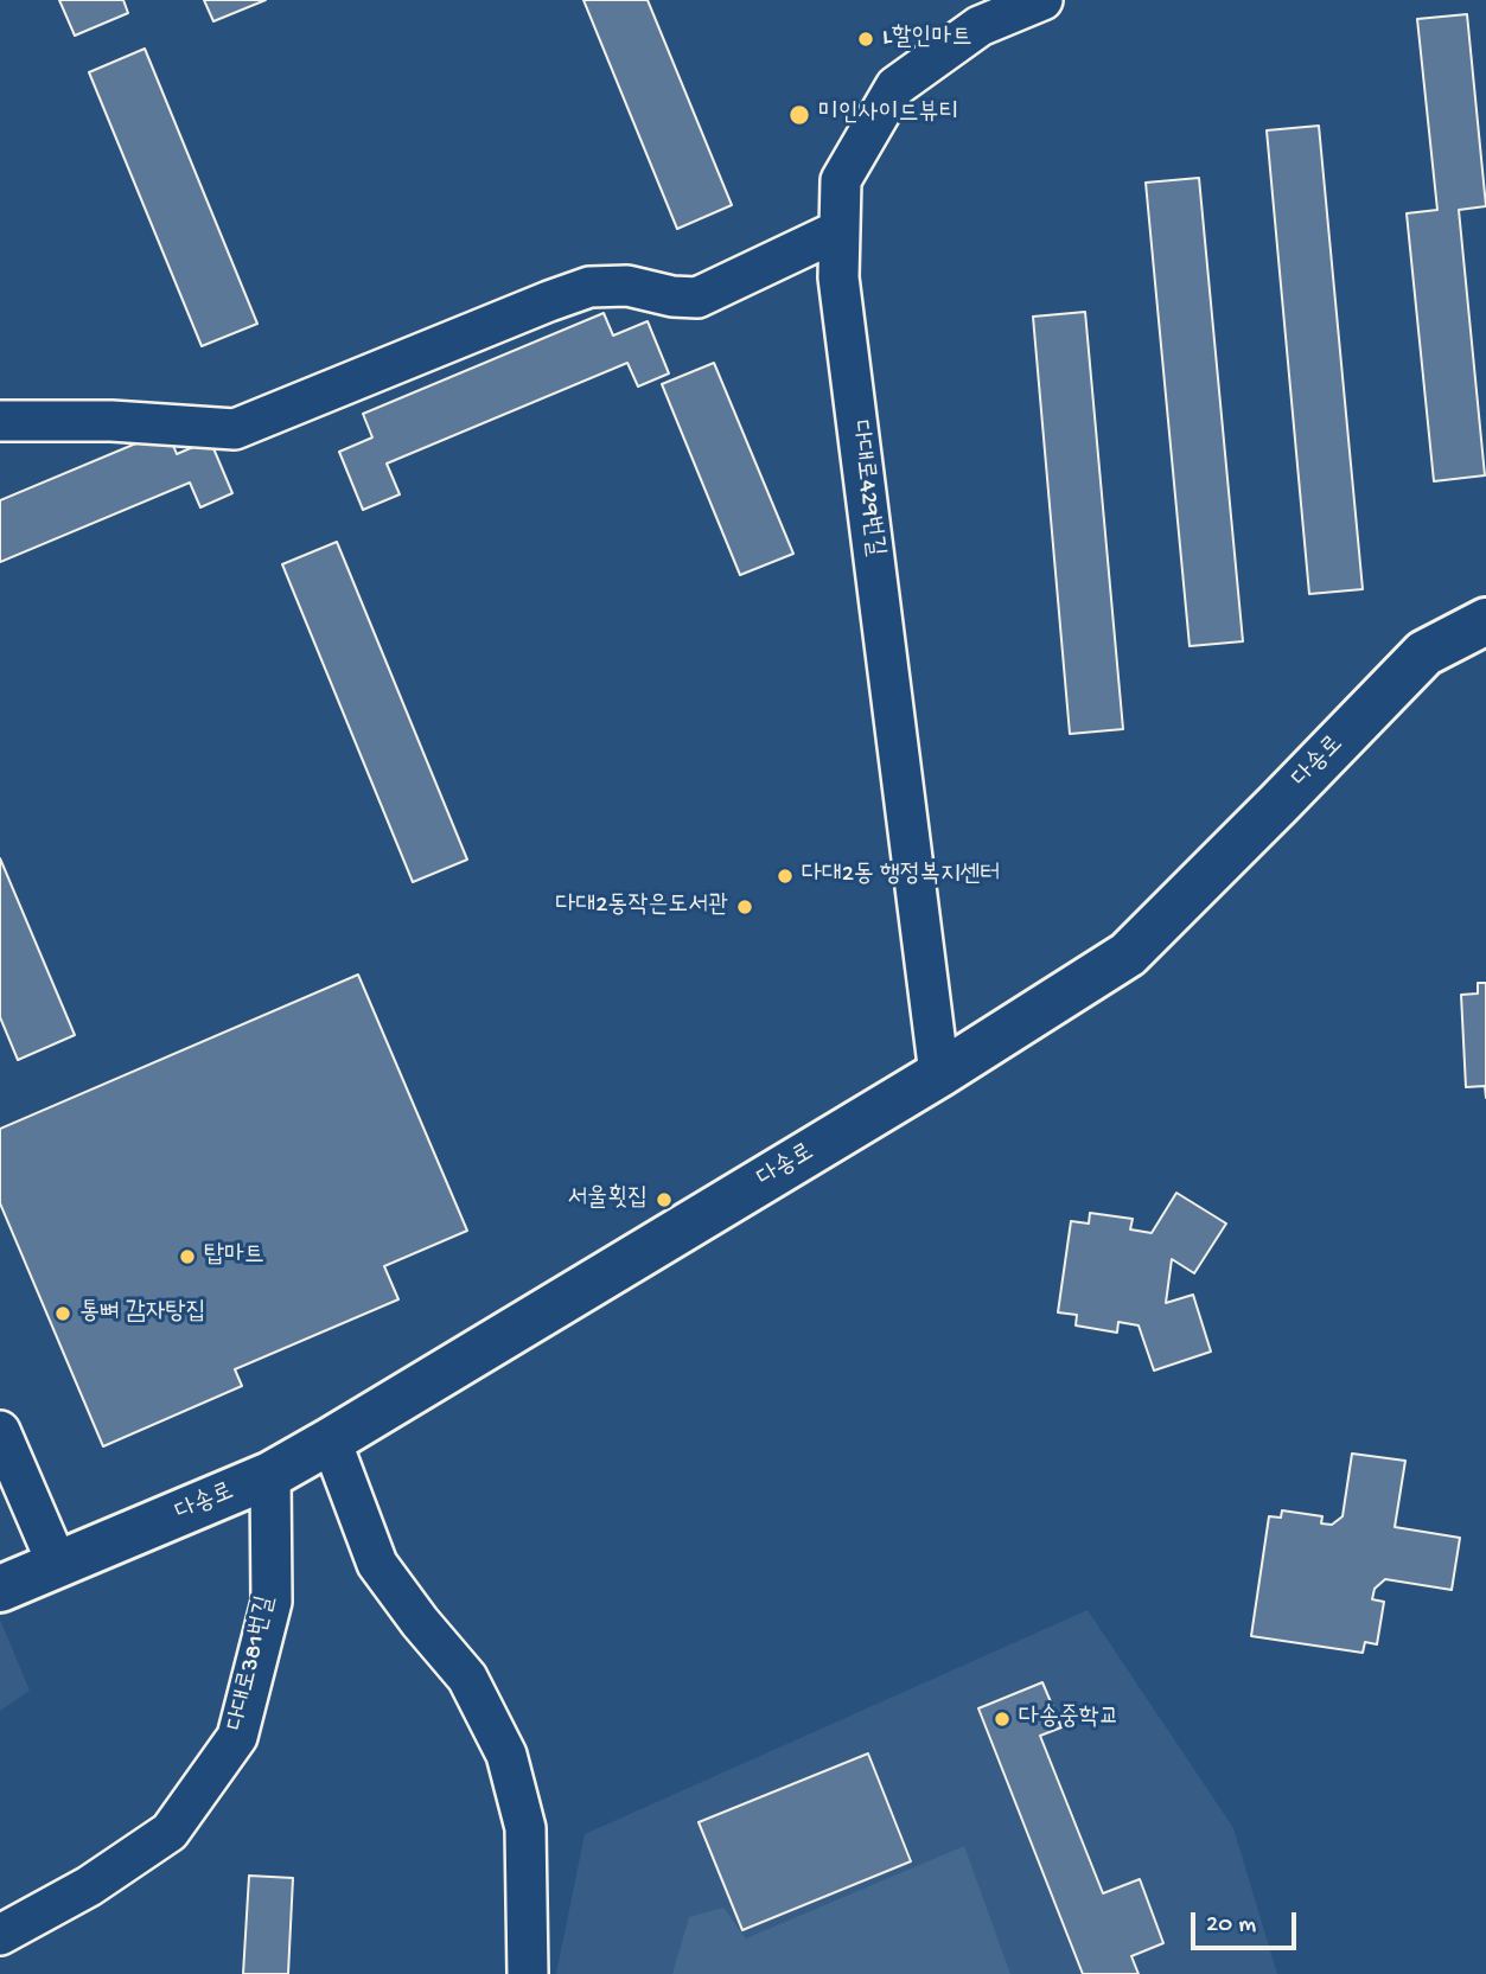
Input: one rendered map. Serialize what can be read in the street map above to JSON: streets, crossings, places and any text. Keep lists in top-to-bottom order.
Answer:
{
  "streets": {
    "main road": ["다송로"],
    "street": ["다대로429번길", "다대로381번길"]
  },
  "crossings": [
    ["다대로429번길", "다송로"],
    ["다송로", "다대로381번길"]
  ],
  "places": [
    "L할인마트",
    "미인사이드뷰티",
    "다대2동 행정복지센터",
    "다대2동작은도서관",
    "서울횟집",
    "탑마트",
    "통뼈 감자탕집",
    "다송중학교"
  ],
  "scale_bar": "20 m"
}
